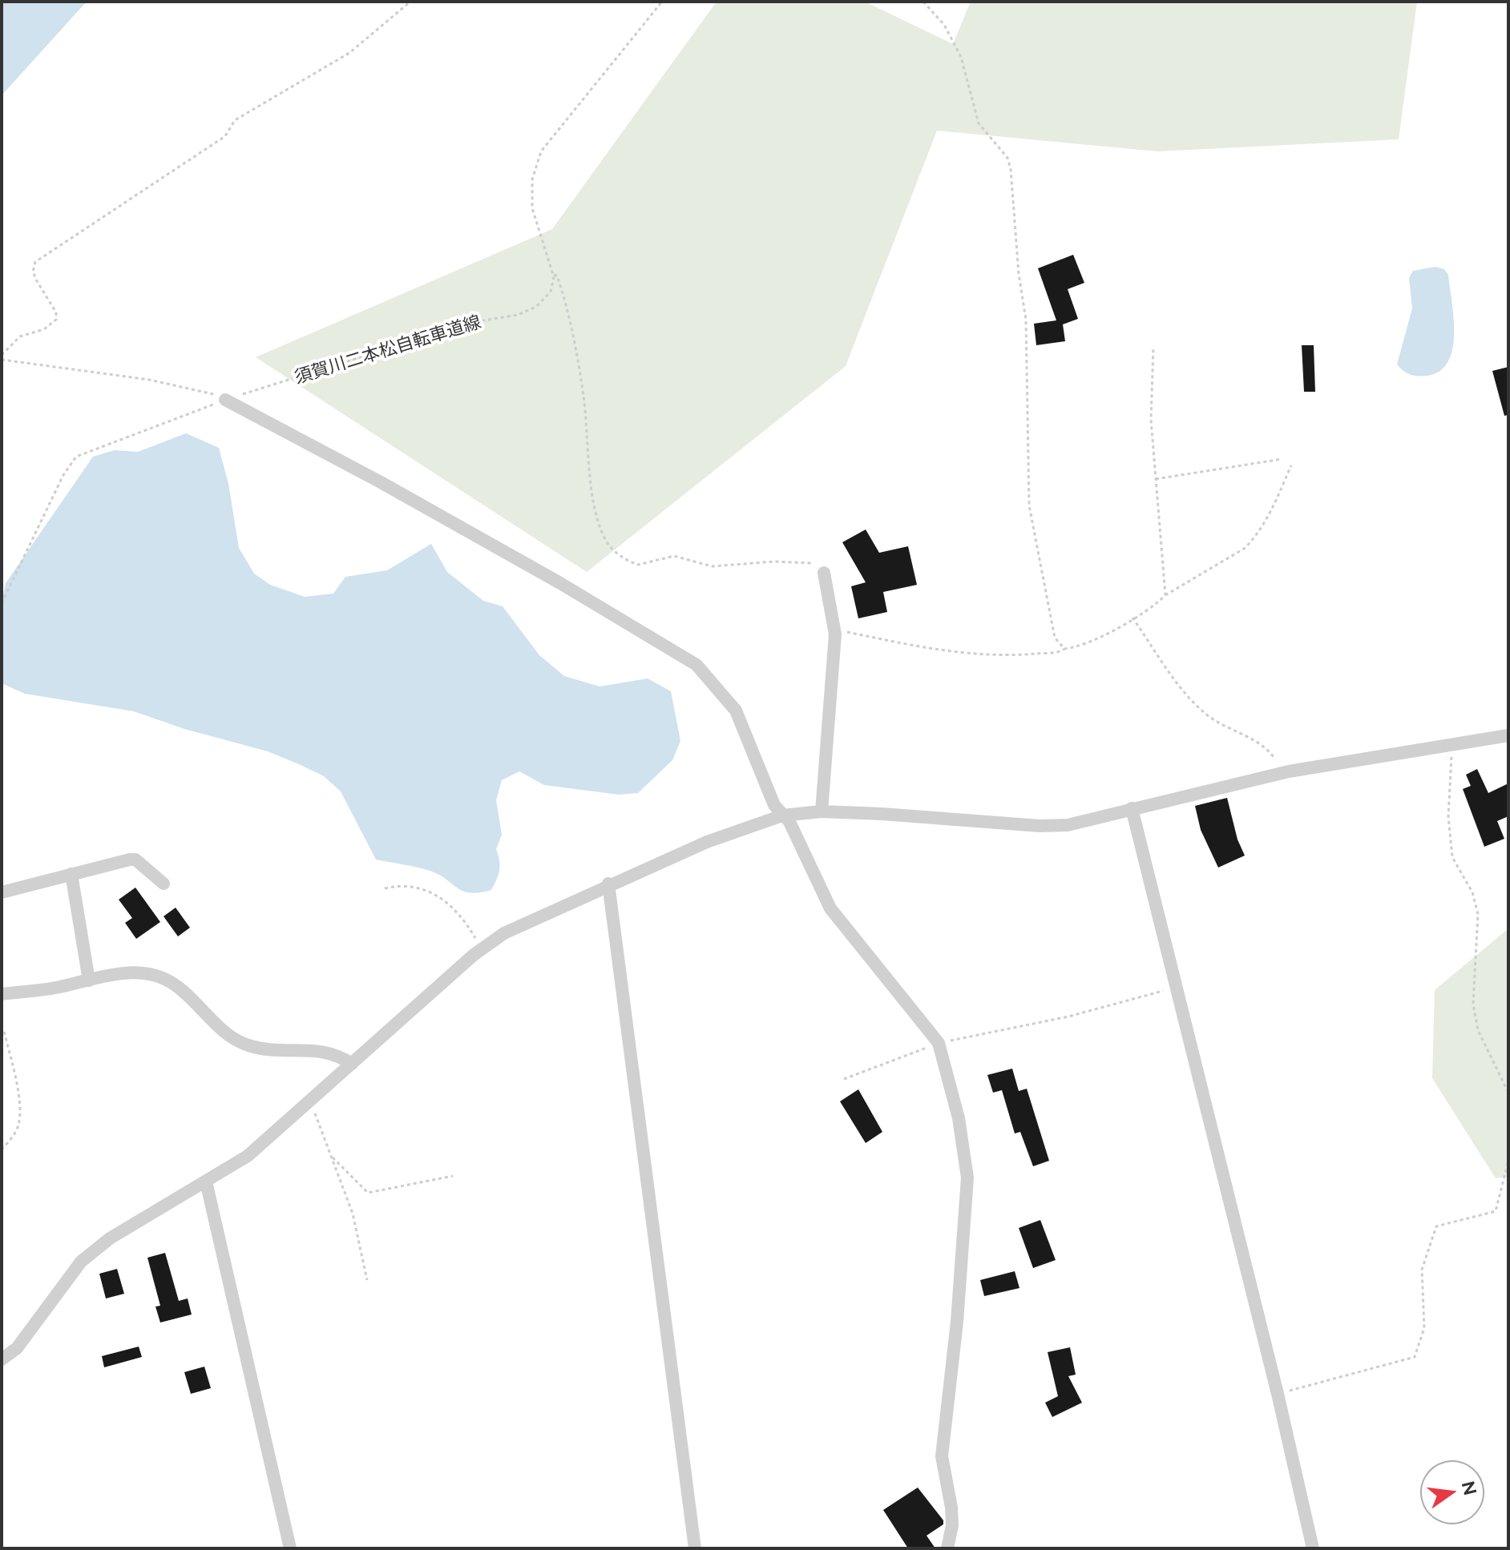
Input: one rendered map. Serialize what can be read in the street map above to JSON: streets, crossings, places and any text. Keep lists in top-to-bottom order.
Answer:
{
  "streets": {
    "path": ["須賀川二本松自転車道線"]
  },
  "north": "right"
}
